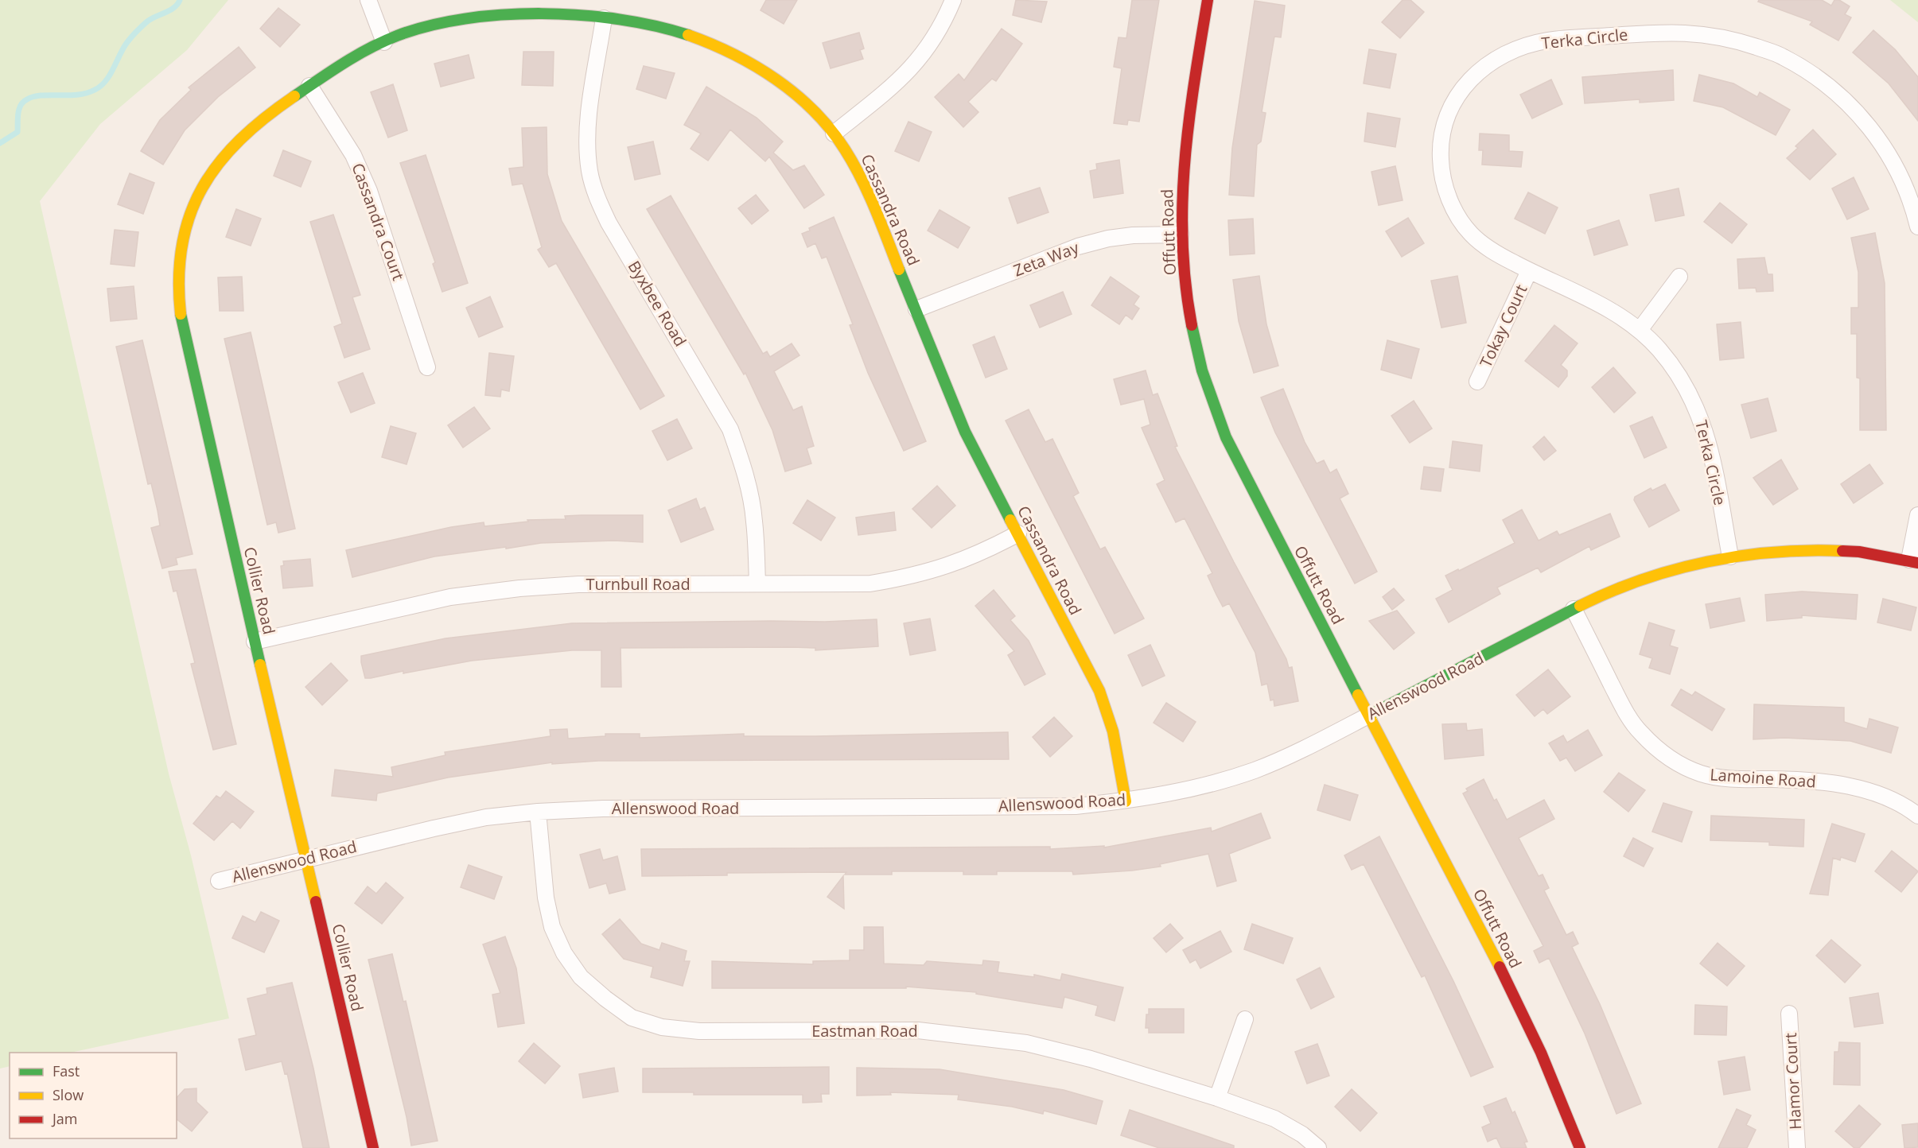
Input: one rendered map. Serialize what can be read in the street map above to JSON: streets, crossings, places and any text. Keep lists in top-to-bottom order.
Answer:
{
  "streets": {
    "street": [
      "Terka Circle",
      "Cassandra Road",
      "Cassandra Court",
      "Offutt Road",
      "Zeta Way",
      "Byxbee Road",
      "Tokay Court",
      "Turnbull Road",
      "Collier Road",
      "Allenswood Road",
      "Lamoine Road",
      "Eastman Road",
      "Hamor Court"
    ]
  },
  "crossings": [
    ["Terka Circle", "Tokay Court"],
    ["Terka Circle", "Allenswood Road"],
    ["Cassandra Road", "Cassandra Court"],
    ["Cassandra Road", "Zeta Way"],
    ["Cassandra Road", "Byxbee Road"],
    ["Cassandra Road", "Turnbull Road"],
    ["Cassandra Road", "Collier Road"],
    ["Cassandra Road", "Allenswood Road"],
    ["Cassandra Court", "Collier Road"],
    ["Offutt Road", "Zeta Way"],
    ["Offutt Road", "Allenswood Road"],
    ["Byxbee Road", "Turnbull Road"],
    ["Turnbull Road", "Collier Road"],
    ["Collier Road", "Allenswood Road"],
    ["Allenswood Road", "Lamoine Road"],
    ["Allenswood Road", "Eastman Road"]
  ],
  "legend": ["Fast", "Slow", "Jam"]
}
